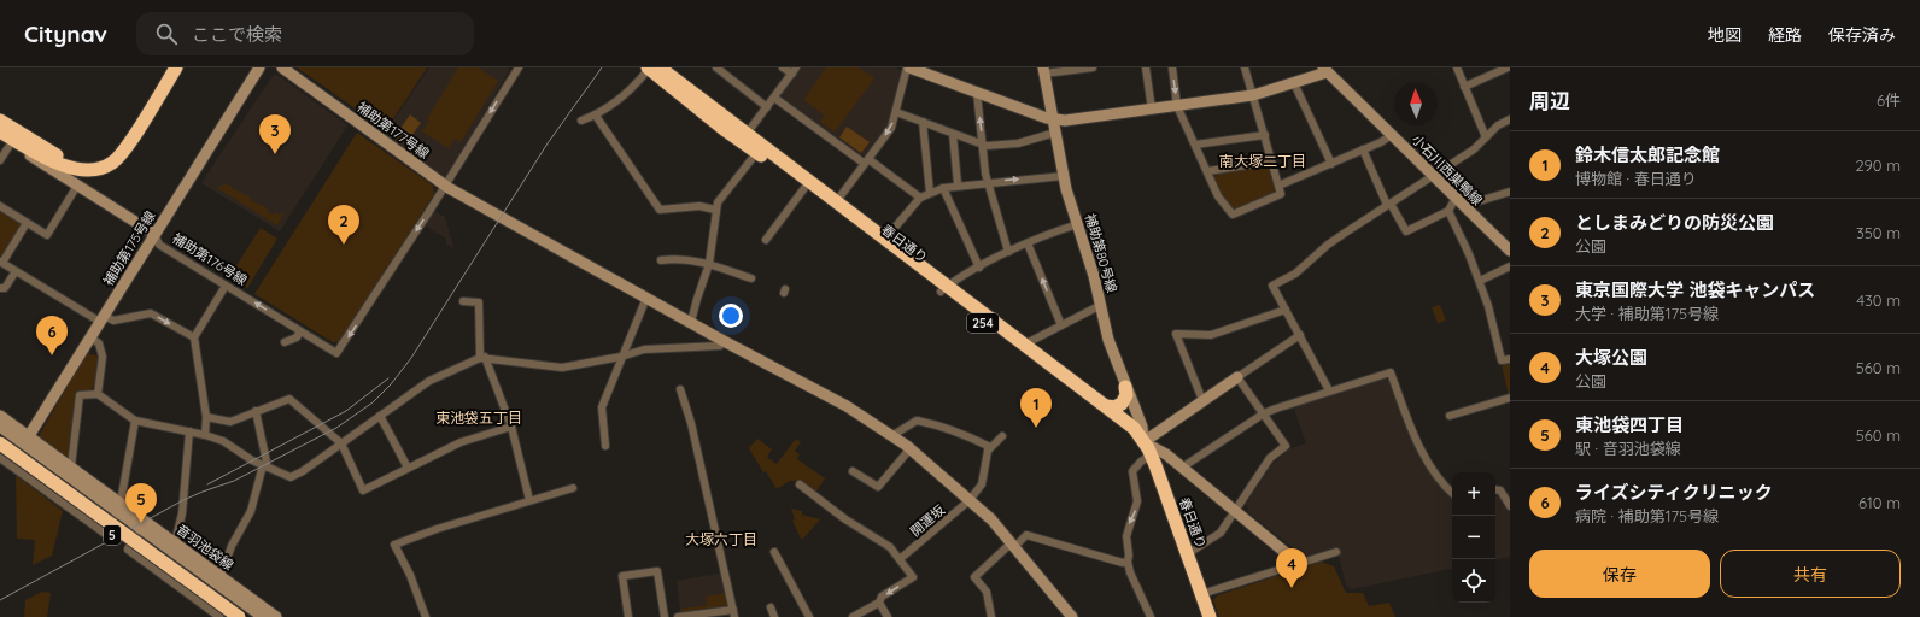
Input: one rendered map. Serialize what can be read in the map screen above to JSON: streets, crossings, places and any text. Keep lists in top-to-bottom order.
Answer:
{
  "streets": {
    "highway": ["春日通り", "254", "5"],
    "street": [
      "補助第177号線",
      "小石川西巣鴨線",
      "補助第175号線",
      "補助第80号線",
      "補助第176号線",
      "開運坂",
      "音羽池袋線"
    ]
  },
  "crossings": [
    ["補助第177号線", "補助第176号線"],
    ["補助第177号線", "開運坂"],
    ["春日通り", "補助第80号線"],
    ["補助第175号線", "補助第176号線"],
    ["補助第175号線", "音羽池袋線"]
  ],
  "districts": ["南大塚二丁目", "東池袋五丁目", "大塚六丁目"],
  "north": "top",
  "page": {
    "header": "Citynav",
    "search": "ここで検索",
    "nav": ["地図", "経路", "保存済み"],
    "heading": ["周辺", "6件"],
    "pins": [
      "3",
      "2",
      "6",
      "1",
      "5",
      "4"
    ],
    "list": [
      {
        "mark": "1",
        "name": "鈴木信太郎記念館",
        "note": "博物館 · 春日通り",
        "value": "290 m"
      },
      {
        "mark": "2",
        "name": "としまみどりの防災公園",
        "note": "公園",
        "value": "350 m"
      },
      {
        "mark": "3",
        "name": "東京国際大学 池袋キャンパス",
        "note": "大学 · 補助第175号線",
        "value": "430 m"
      },
      {
        "mark": "4",
        "name": "大塚公園",
        "note": "公園",
        "value": "560 m"
      },
      {
        "mark": "5",
        "name": "東池袋四丁目",
        "note": "駅 · 音羽池袋線",
        "value": "560 m"
      },
      {
        "mark": "6",
        "name": "ライズシティクリニック",
        "note": "病院 · 補助第175号線",
        "value": "610 m"
      }
    ],
    "map_buttons": ["+", "−"],
    "buttons": ["保存", "共有"]
  }
}
